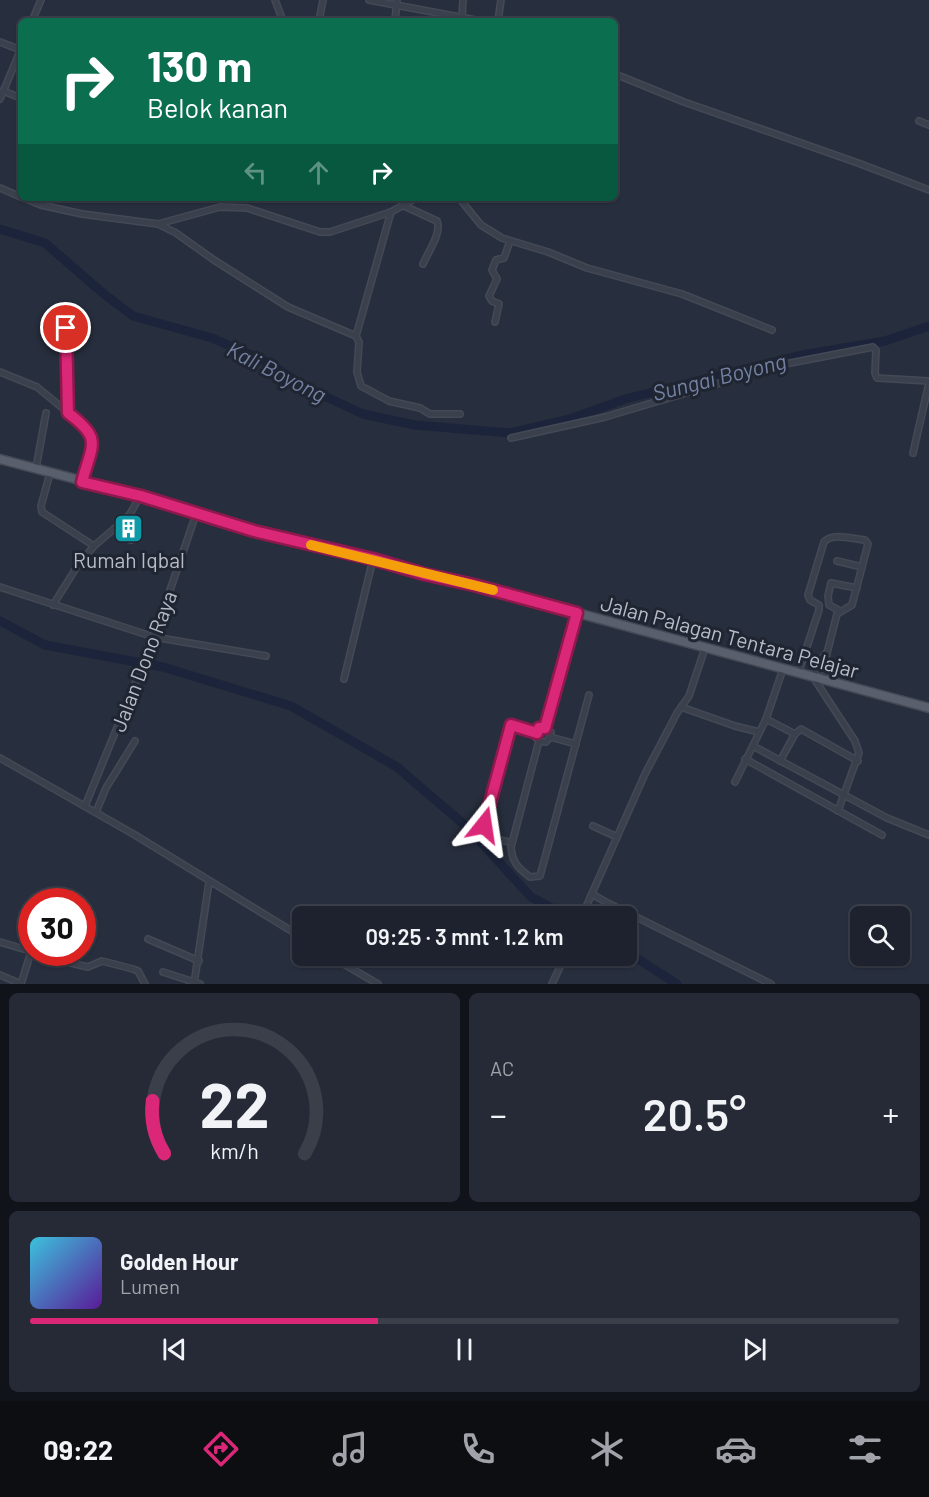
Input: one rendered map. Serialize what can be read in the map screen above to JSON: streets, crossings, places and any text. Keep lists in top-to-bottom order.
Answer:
{
  "streets": {
    "main road": ["Jalan Palagan Tentara Pelajar"],
    "street": ["Jalan Dono Raya"]
  },
  "crossings": [
    ["Jalan Palagan Tentara Pelajar", "Jalan Dono Raya"]
  ],
  "water": ["Kali Boyong", "Sungai Boyong"],
  "places": {
    "building": ["Rumah Iqbal"]
  },
  "page": {
    "turn": ["130 m", "Belok kanan"],
    "limit": "30",
    "trip": "09:25 · 3 mnt · 1.2 km",
    "tile": "AC",
    "heat": ["−", "20.5°", "+"],
    "song": ["Golden Hour", "Lumen"],
    "tabs": "09:22",
    "gauge": ["22", "km/h"]
  }
}
